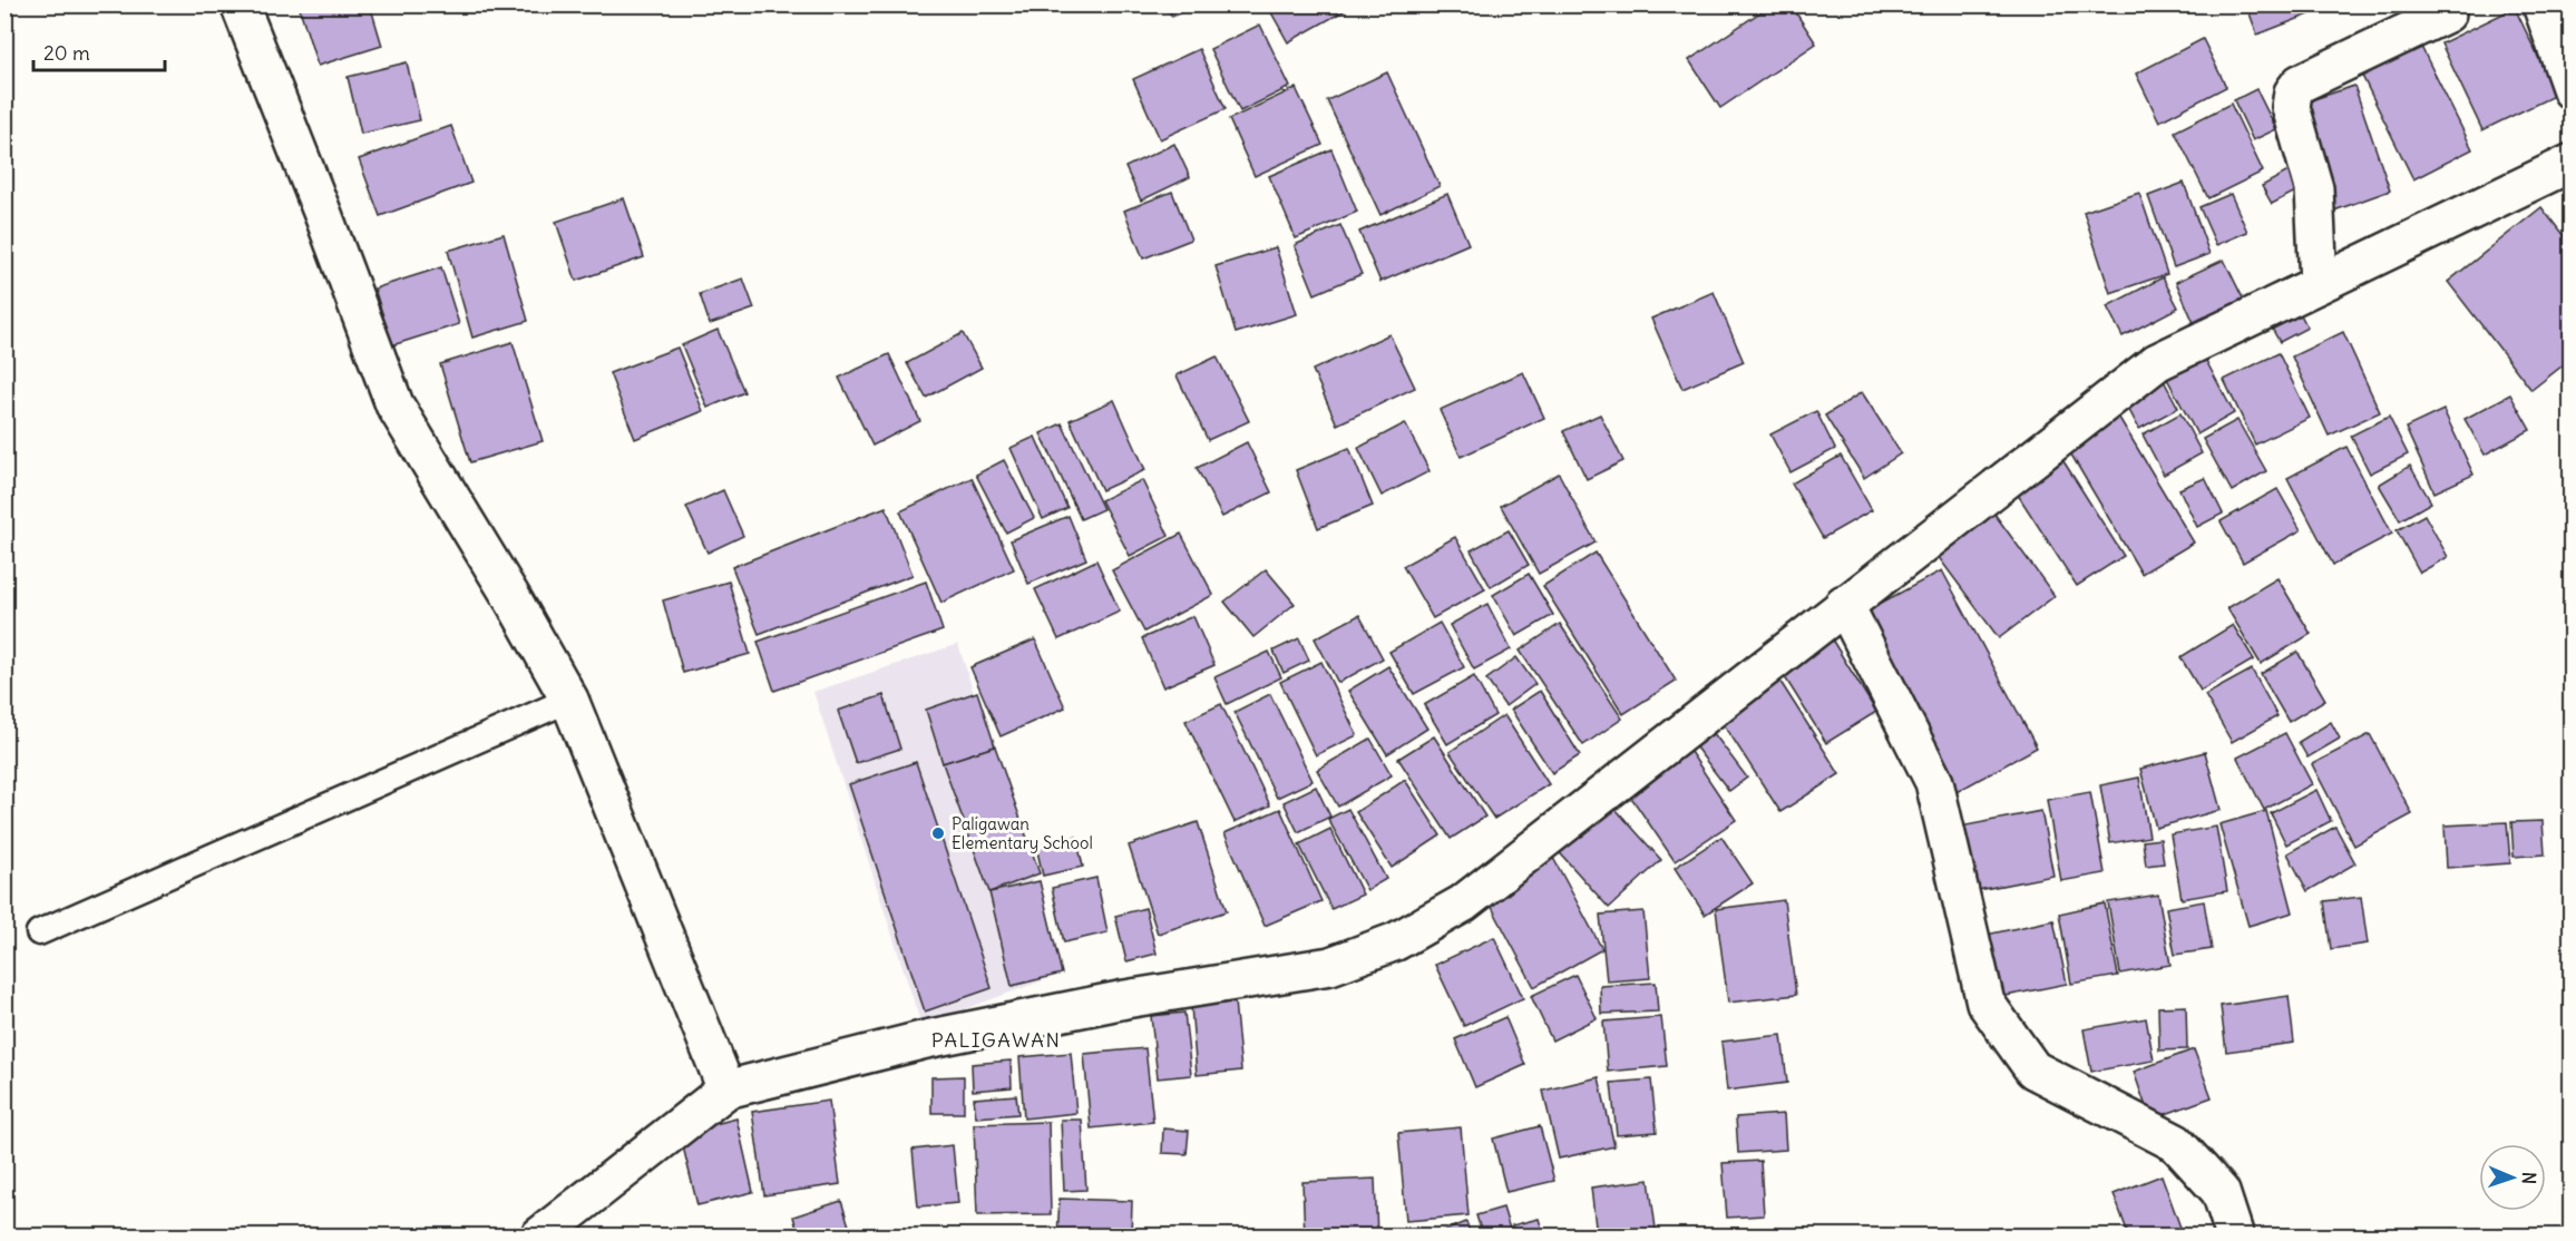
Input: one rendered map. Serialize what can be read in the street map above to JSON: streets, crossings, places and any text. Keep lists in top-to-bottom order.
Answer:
{
  "districts": ["PALIGAWAN"],
  "places": ["Paligawan Elementary School"],
  "scale_bar": "20 m",
  "north": "right"
}
